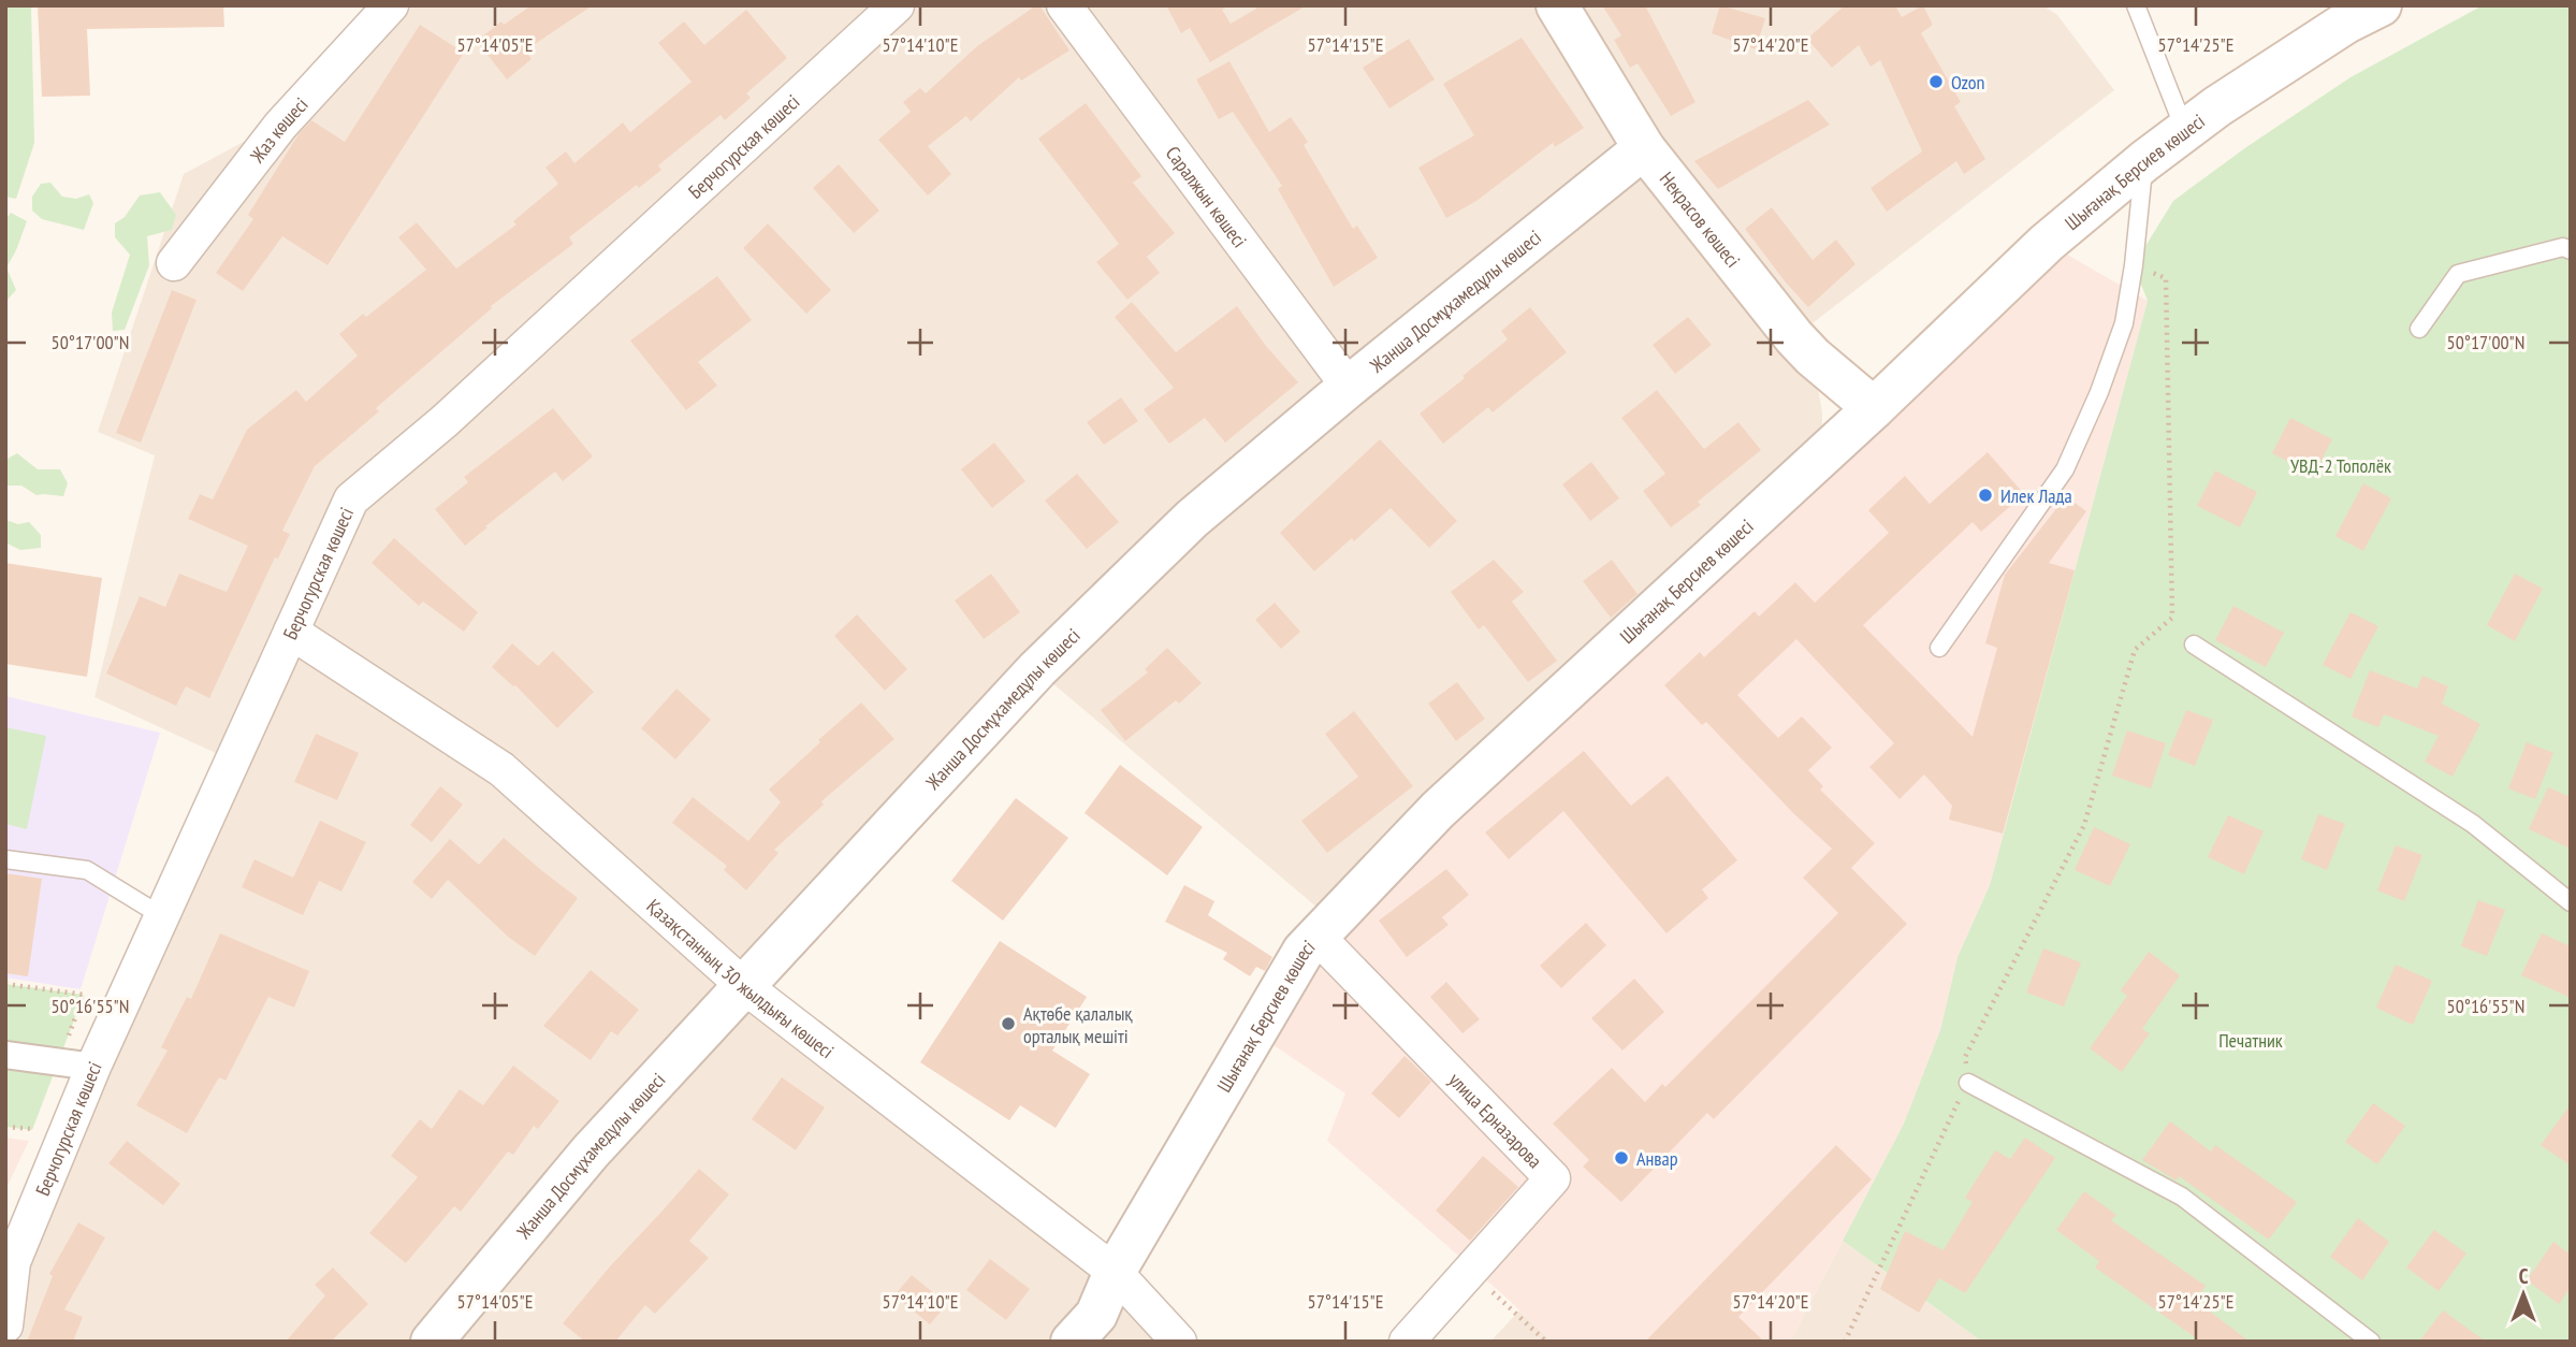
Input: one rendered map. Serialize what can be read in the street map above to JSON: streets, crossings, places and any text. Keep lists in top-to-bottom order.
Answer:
{
  "streets": {
    "street": [
      "Жаз көшесі",
      "Берчогурская көшесі",
      "Шығанақ Берсиев көшесі",
      "Саралжын көшесі",
      "Некрасов көшесі",
      "Жанша Досмұхамедұлы көшесі",
      "Қазақстанның 30 жылдығы көшесі",
      "улица Ерназарова"
    ]
  },
  "crossings": [
    ["Берчогурская көшесі", "Қазақстанның 30 жылдығы көшесі"],
    ["Шығанақ Берсиев көшесі", "Некрасов көшесі"],
    ["Шығанақ Берсиев көшесі", "Қазақстанның 30 жылдығы көшесі"],
    ["Шығанақ Берсиев көшесі", "улица Ерназарова"],
    ["Саралжын көшесі", "Жанша Досмұхамедұлы көшесі"],
    ["Некрасов көшесі", "Жанша Досмұхамедұлы көшесі"],
    ["Жанша Досмұхамедұлы көшесі", "Қазақстанның 30 жылдығы көшесі"]
  ],
  "parks": ["УВД-2 Тополёк", "Печатник"],
  "places": [
    "Ozon",
    "Илек Лада",
    "Ақтөбе қалалық орталық мешіті",
    "Анвар"
  ],
  "north": "top",
  "coordinates": [
    "57°14'05\"E",
    "57°14'10\"E",
    "57°14'15\"E",
    "57°14'20\"E",
    "57°14'25\"E",
    "50°17'00\"N",
    "50°16'55\"N"
  ]
}
